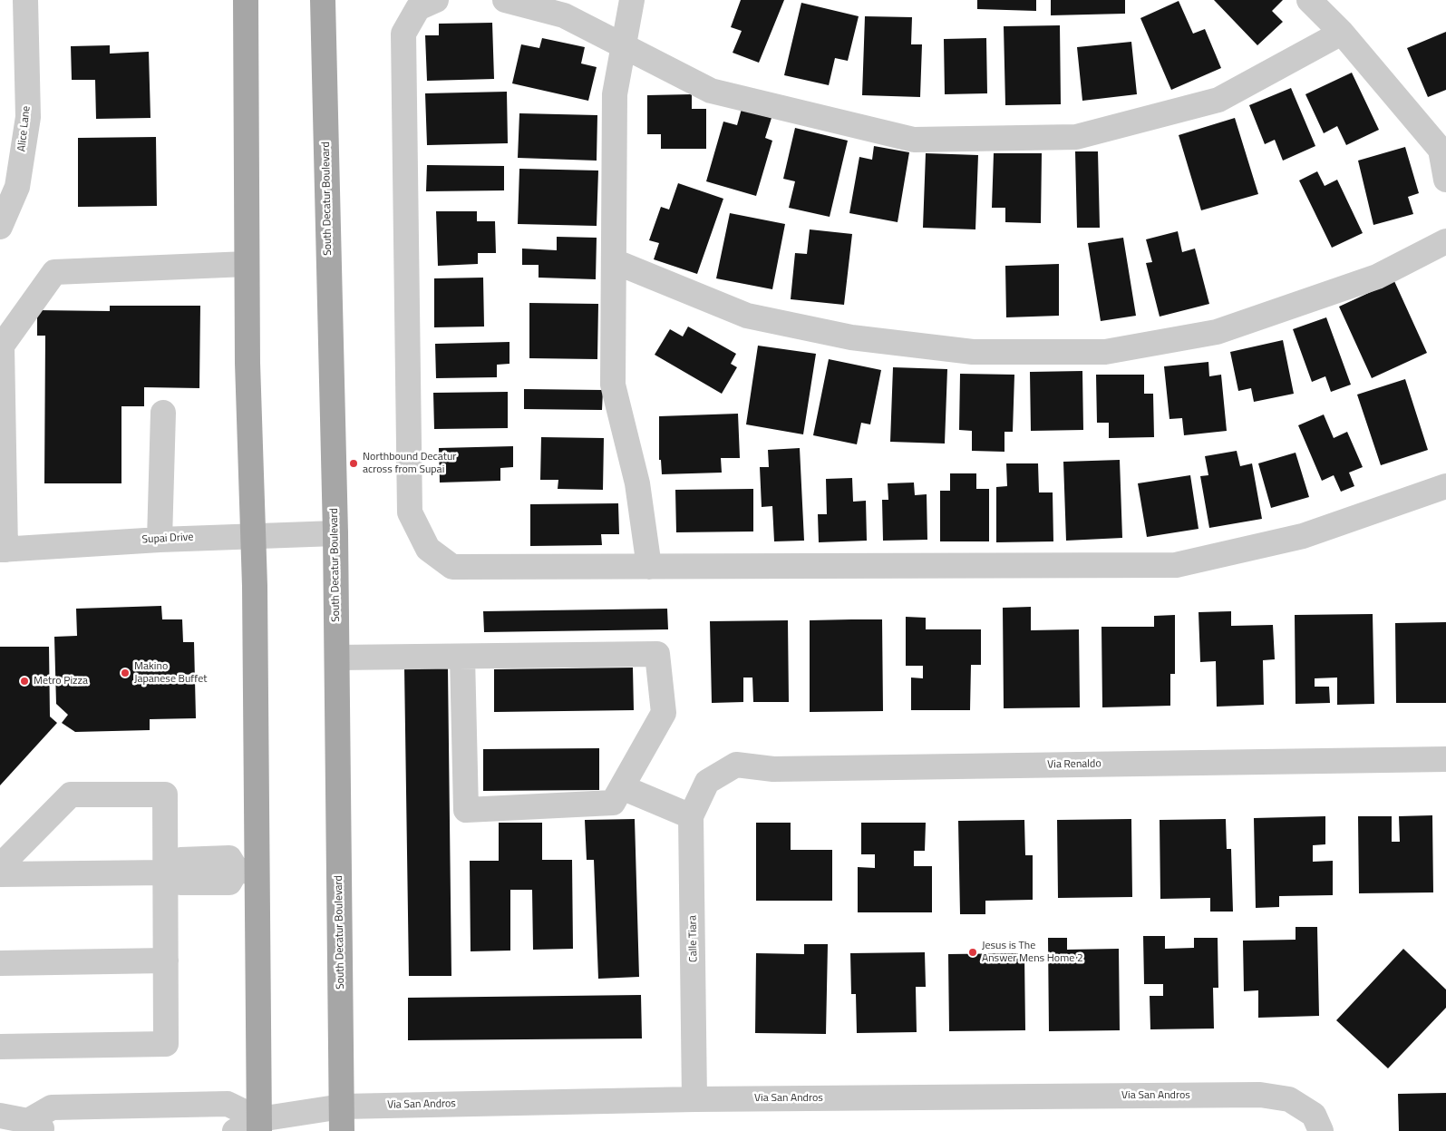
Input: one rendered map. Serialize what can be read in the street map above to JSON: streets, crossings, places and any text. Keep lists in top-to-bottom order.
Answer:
{
  "streets": {
    "main road": ["South Decatur Boulevard"],
    "street": [
      "Alice Lane",
      "Supai Drive",
      "Via Renaldo",
      "Calle Tiara",
      "Via San Andros"
    ]
  },
  "crossings": [
    ["South Decatur Boulevard", "Supai Drive"],
    ["South Decatur Boulevard", "Via San Andros"],
    ["Via Renaldo", "Calle Tiara"],
    ["Calle Tiara", "Via San Andros"]
  ],
  "places": [
    "Northbound Decatur across from Supai",
    "Makino Japanese Buffet",
    "Metro Pizza",
    "Jesus is The Answer Mens Home 2"
  ]
}
